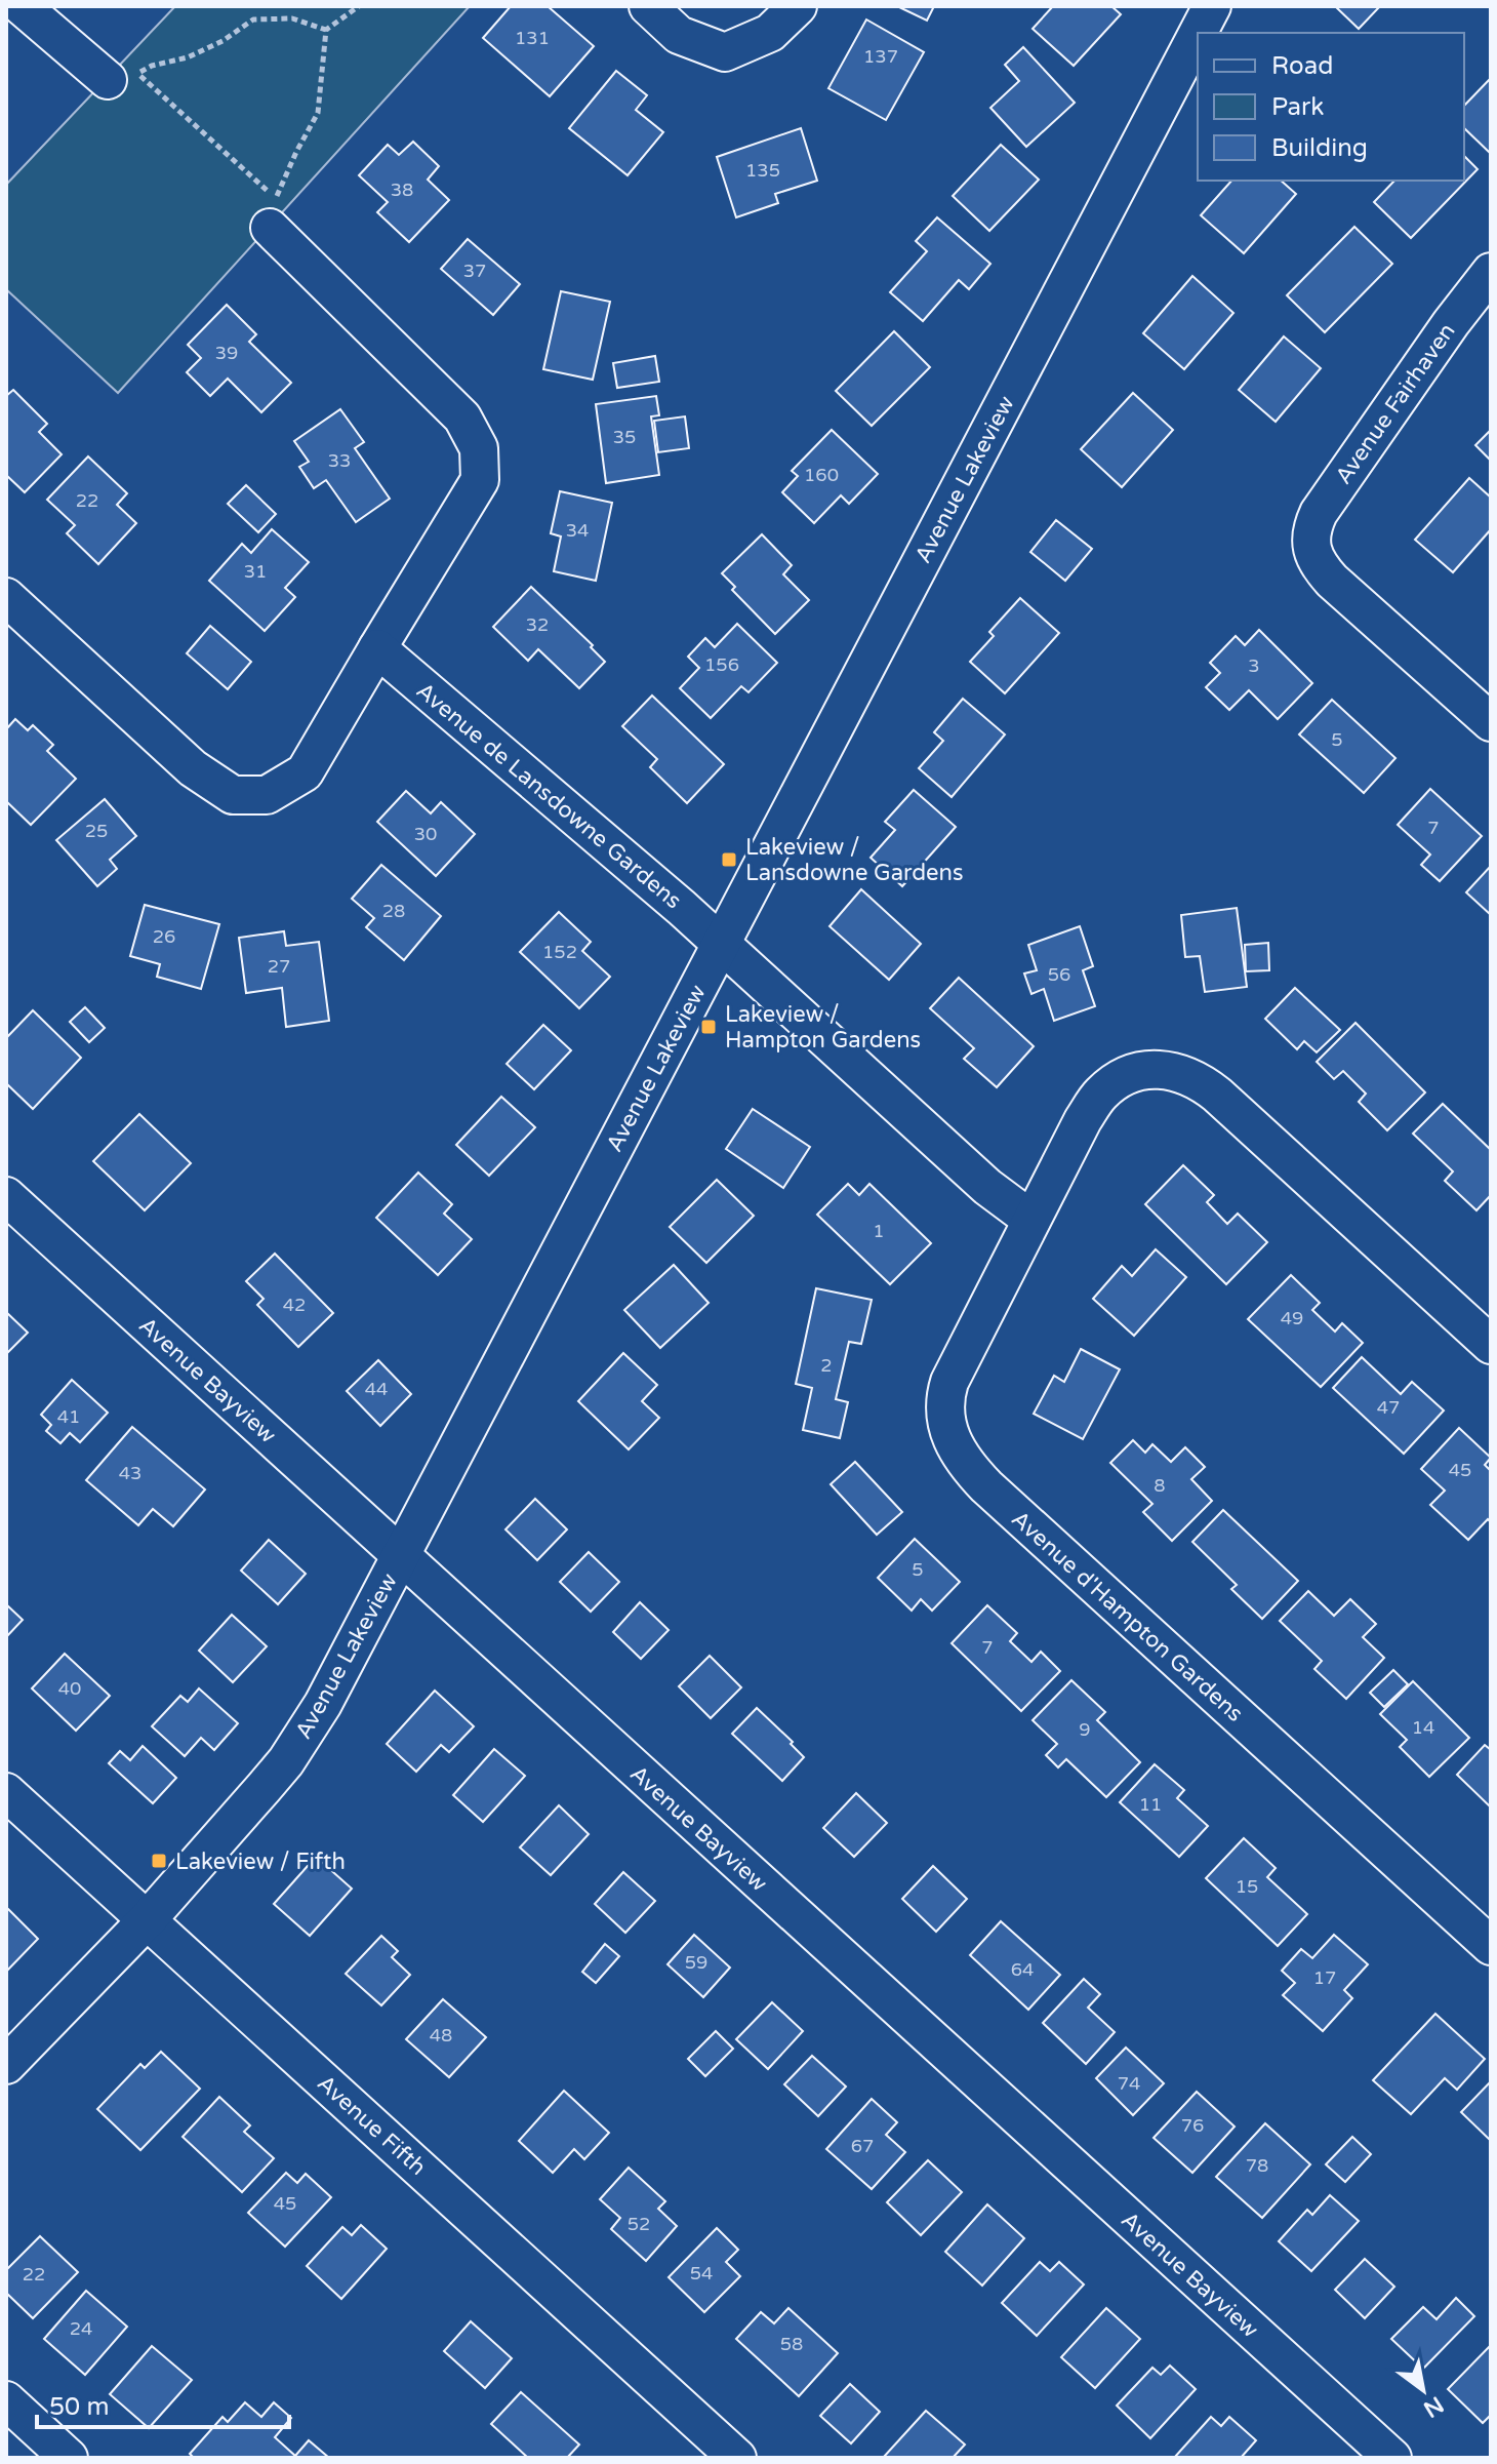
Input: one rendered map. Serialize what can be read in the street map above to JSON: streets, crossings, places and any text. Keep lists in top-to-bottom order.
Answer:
{
  "streets": {
    "street": [
      "Avenue Fairhaven",
      "Avenue Lakeview",
      "Avenue de Lansdowne Gardens",
      "Avenue Bayview",
      "Avenue d'Hampton Gardens",
      "Avenue Fifth"
    ]
  },
  "crossings": [
    ["Avenue Lakeview", "Avenue de Lansdowne Gardens"],
    ["Avenue Lakeview", "Avenue Bayview"],
    ["Avenue Lakeview", "Avenue Fifth"]
  ],
  "places": {
    "transit": ["Lakeview / Lansdowne Gardens", "Lakeview / Hampton Gardens", "Lakeview / Fifth"]
  },
  "house_numbers": [
    "131",
    "137",
    "135",
    "38",
    "37",
    "39",
    "35",
    "33",
    "160",
    "22",
    "34",
    "31",
    "32",
    "156",
    "3",
    "5",
    "7",
    "25",
    "30",
    "28",
    "26",
    "152",
    "27",
    "56",
    "1",
    "42",
    "49",
    "2",
    "44",
    "47",
    "41",
    "45",
    "43",
    "8",
    "5",
    "7",
    "40",
    "14",
    "9",
    "11",
    "15",
    "59",
    "64",
    "17",
    "48",
    "74",
    "76",
    "67",
    "78",
    "45",
    "52",
    "54",
    "22",
    "24",
    "58"
  ],
  "legend": ["Road", "Park", "Building"],
  "scale_bar": "50 m",
  "north": "bottom right"
}
